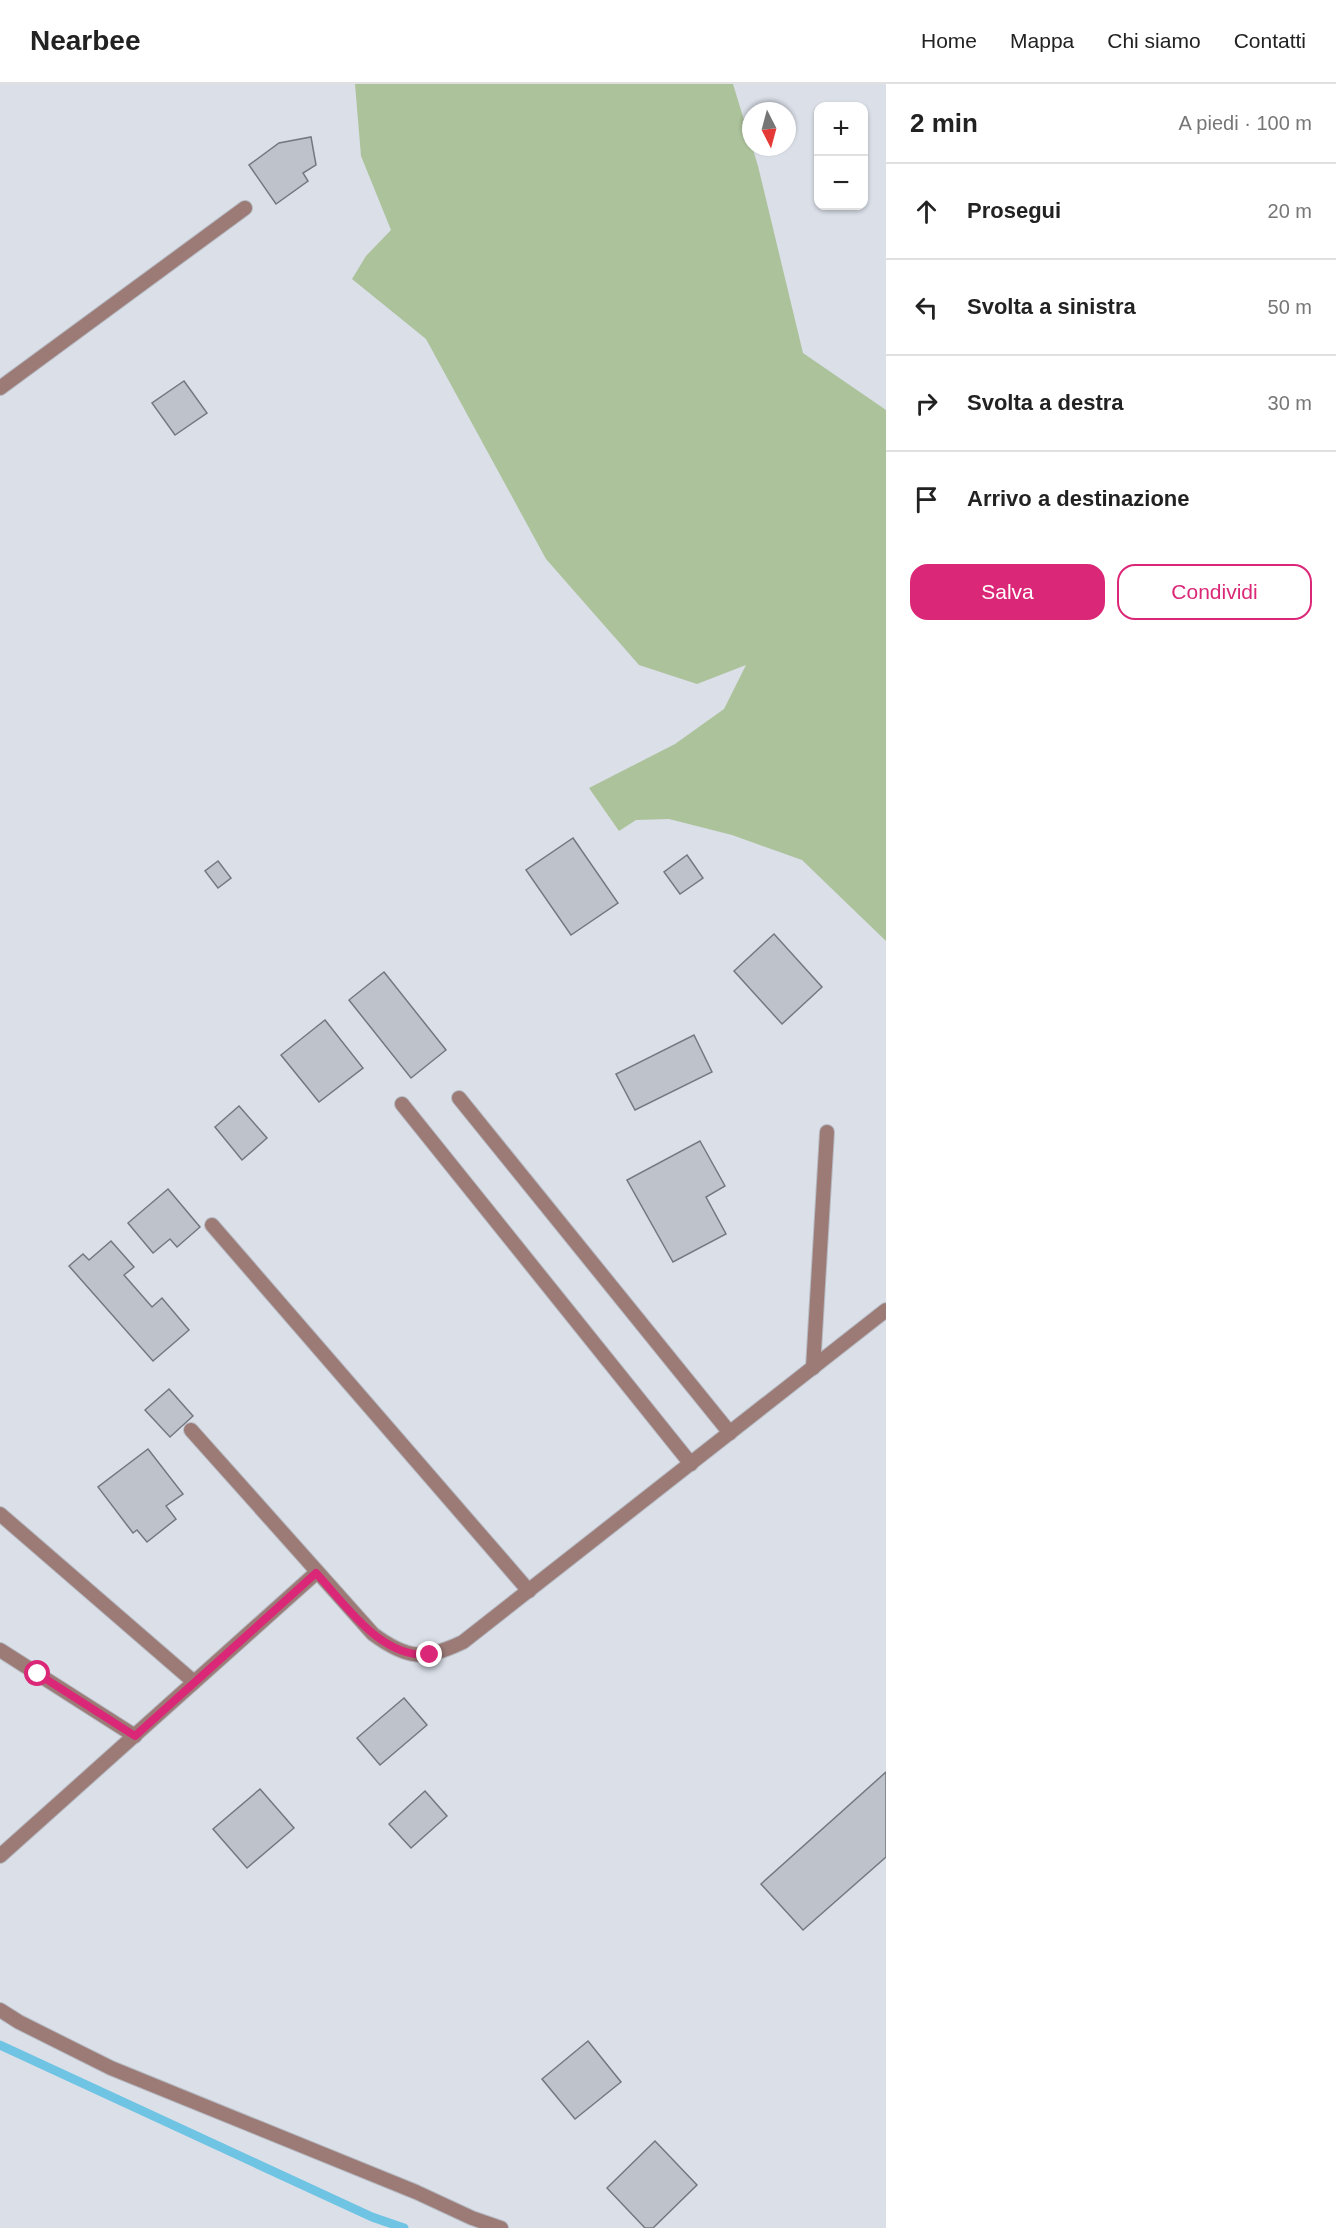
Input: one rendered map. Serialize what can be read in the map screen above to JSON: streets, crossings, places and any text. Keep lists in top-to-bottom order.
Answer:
{
  "north": "bottom",
  "page": {
    "header": "Nearbee",
    "nav": [
      "Home",
      "Mappa",
      "Chi siamo",
      "Contatti"
    ],
    "heading": ["2 min", "A piedi · 100 m"],
    "map_buttons": ["+", "−"],
    "list": [
      ["Prosegui", "20 m"],
      ["Svolta a sinistra", "50 m"],
      ["Svolta a destra", "30 m"],
      "Arrivo a destinazione"
    ],
    "buttons": ["Salva", "Condividi"]
  }
}
